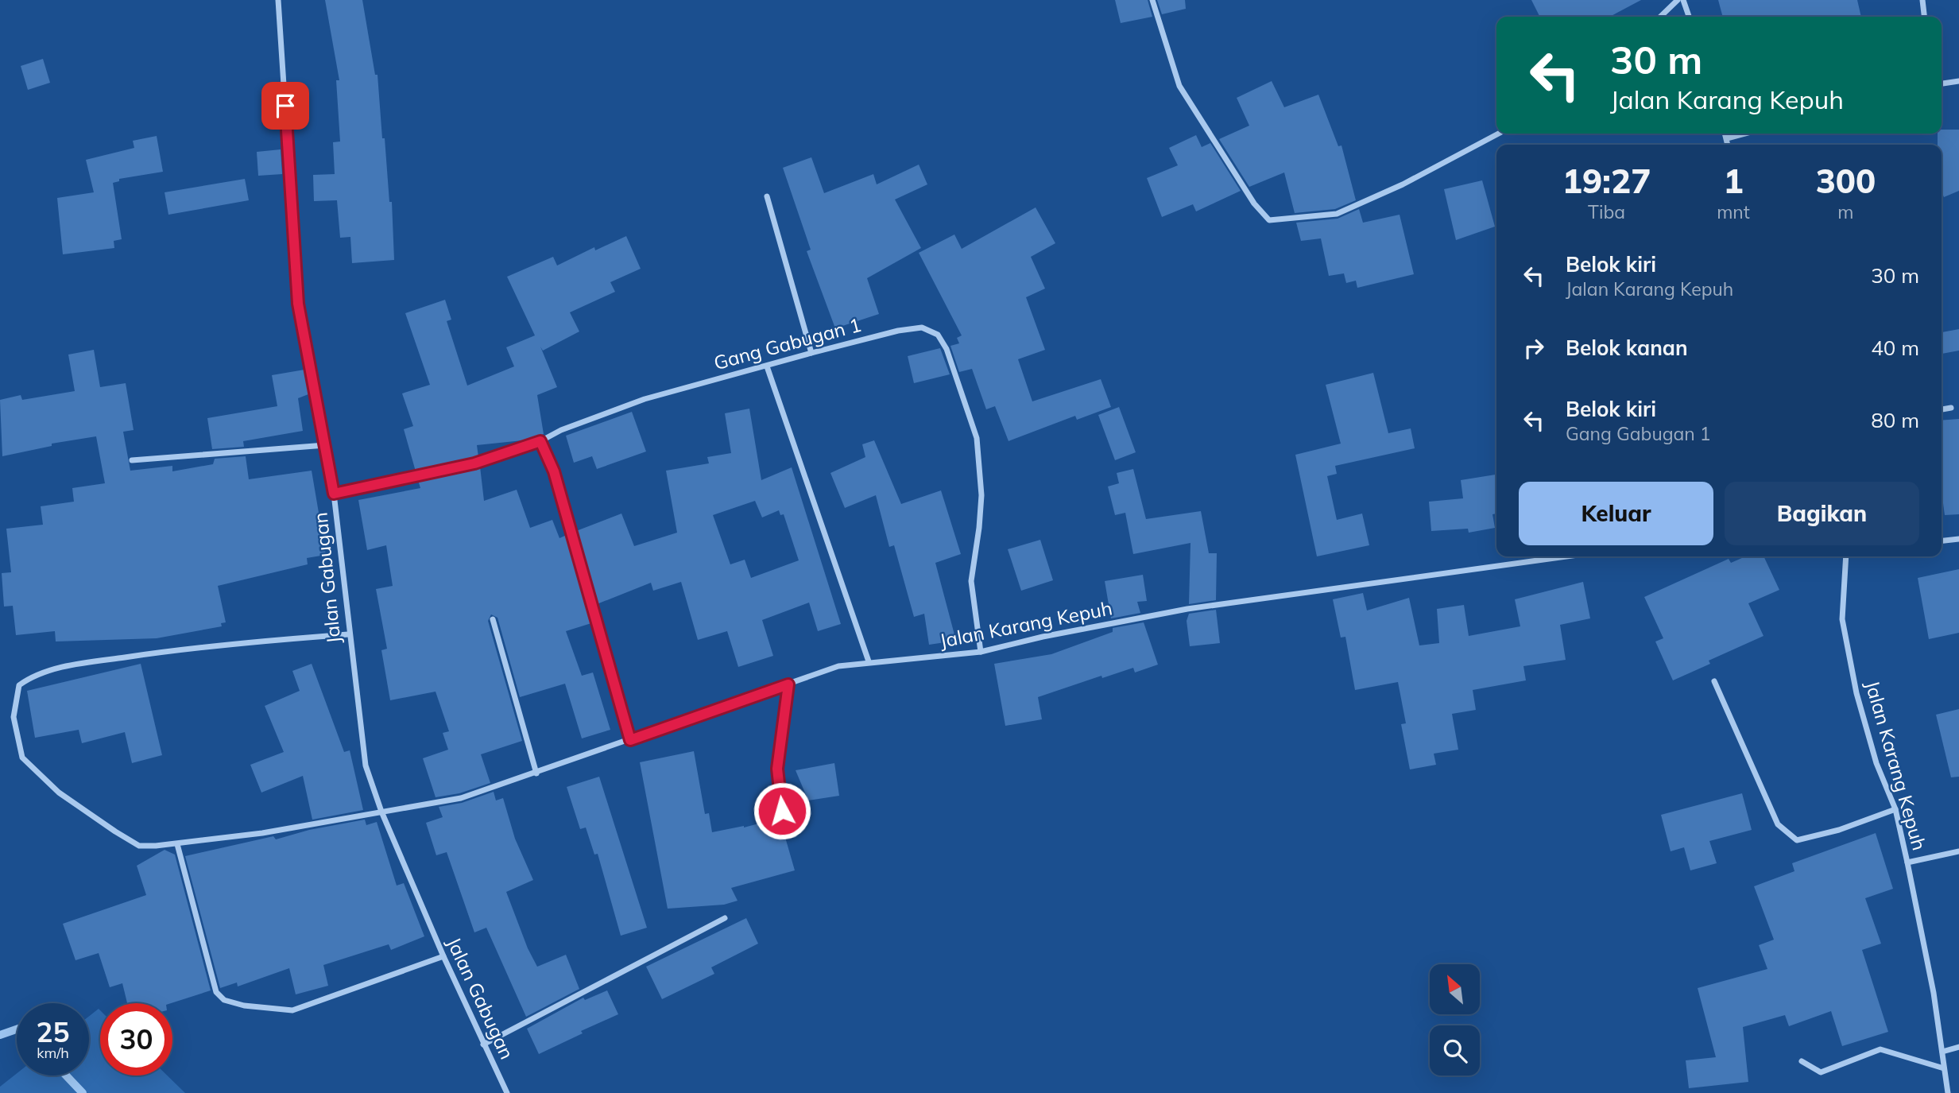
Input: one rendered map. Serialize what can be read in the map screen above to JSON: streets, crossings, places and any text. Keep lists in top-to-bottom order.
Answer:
{
  "streets": {
    "street": ["Gang Gabugan 1", "Jalan Gabugan", "Jalan Karang Kepuh"]
  },
  "crossings": [
    ["Gang Gabugan 1", "Jalan Gabugan"],
    ["Gang Gabugan 1", "Jalan Karang Kepuh"],
    ["Jalan Gabugan", "Jalan Karang Kepuh"]
  ],
  "north": "top left",
  "page": {
    "turn": ["30 m", "Jalan Karang Kepuh"],
    "eta": [
      "19:27",
      "Tiba",
      "1",
      "mnt",
      "300",
      "m"
    ],
    "list": [
      {
        "name": "Belok kiri",
        "note": "Jalan Karang Kepuh",
        "value": "30 m"
      },
      {
        "name": "Belok kanan",
        "value": "40 m"
      },
      {
        "name": "Belok kiri",
        "note": "Gang Gabugan 1",
        "value": "80 m"
      }
    ],
    "buttons": ["Keluar", "Bagikan"],
    "speed": "25 km/h",
    "limit": "30"
  }
}
